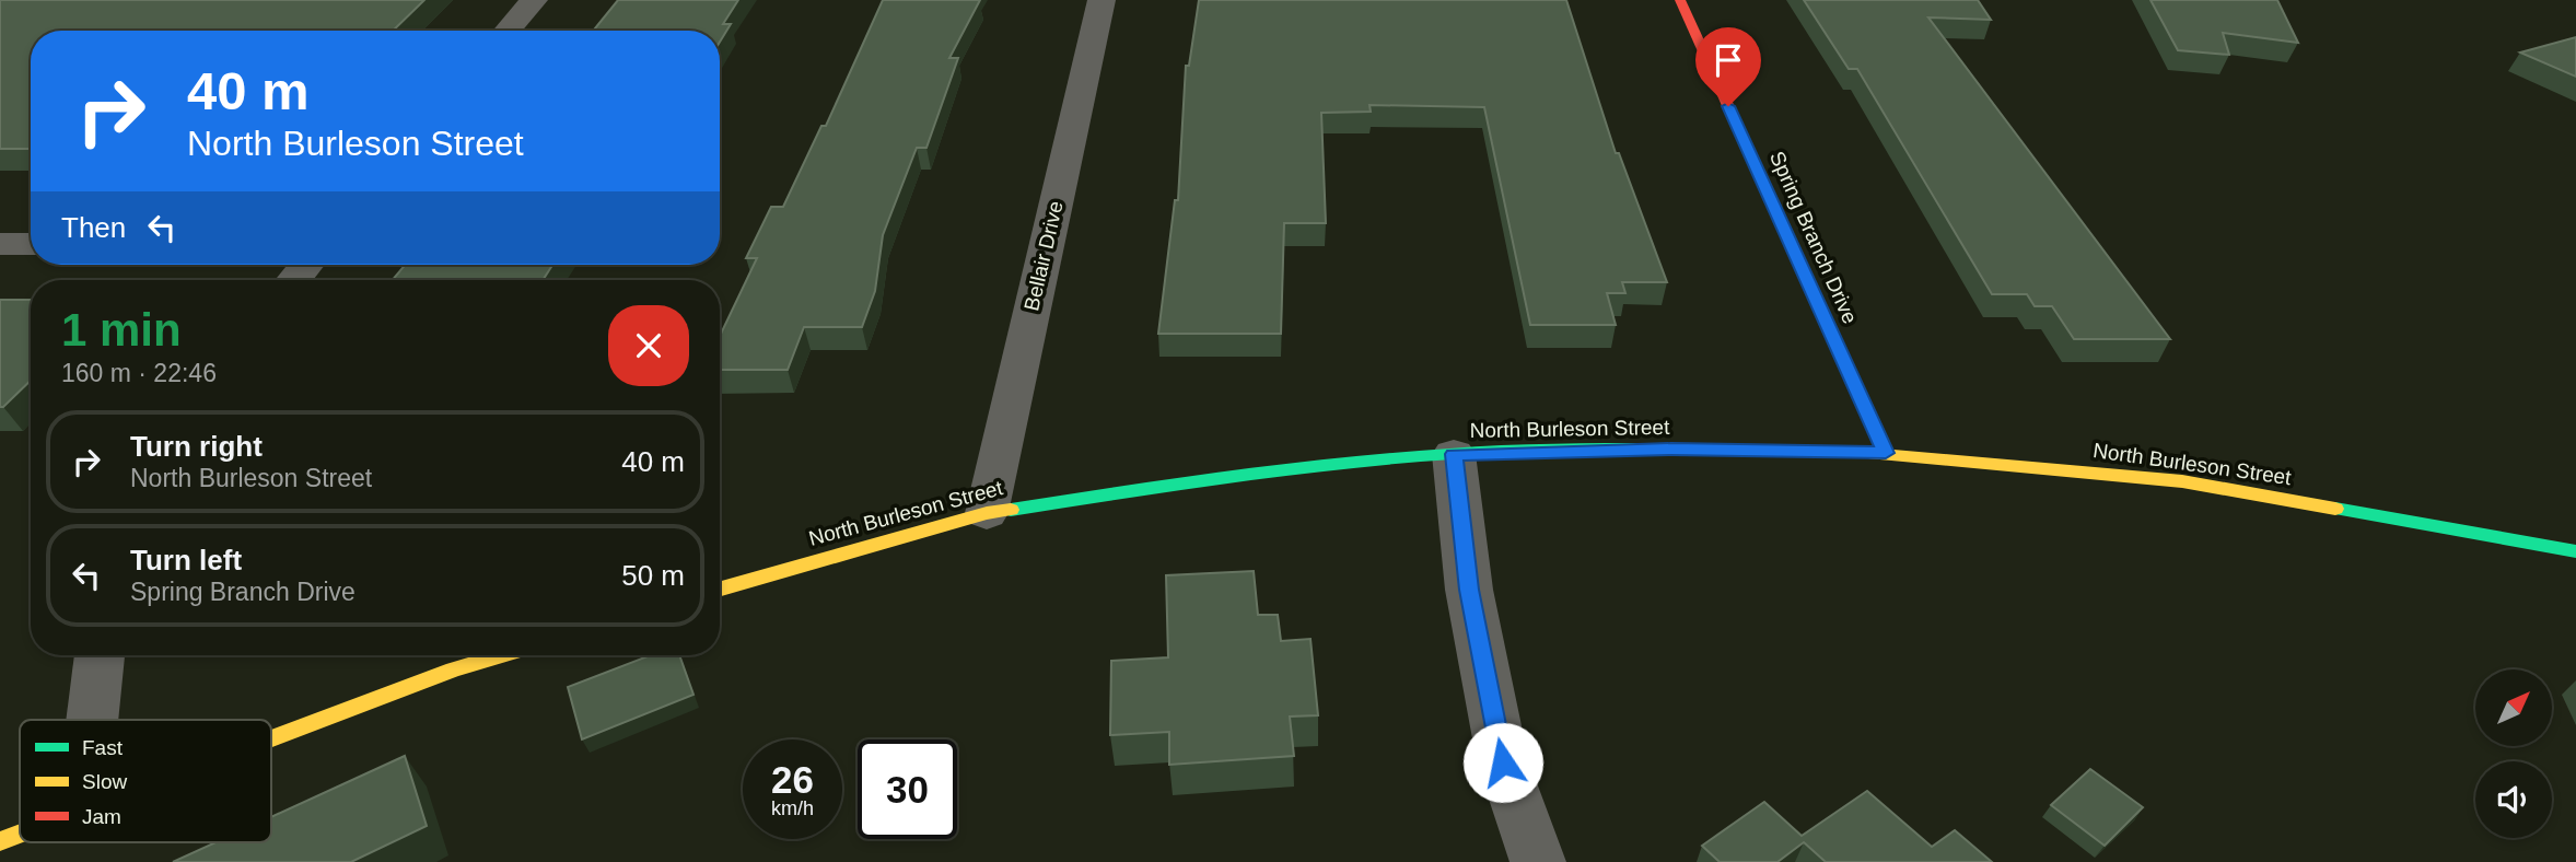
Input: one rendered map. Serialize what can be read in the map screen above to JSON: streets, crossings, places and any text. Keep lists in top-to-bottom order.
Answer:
{
  "streets": {
    "street": ["Spring Branch Drive", "Bellair Drive", "North Burleson Street"]
  },
  "crossings": [
    ["Spring Branch Drive", "North Burleson Street"],
    ["Bellair Drive", "North Burleson Street"]
  ],
  "legend": ["Fast", "Slow", "Jam"],
  "north": "top right",
  "page": {
    "turn": ["40 m", "North Burleson Street"],
    "then": "Then",
    "heading": ["1 min", "160 m · 22:46"],
    "list": [
      {
        "name": "Turn right",
        "note": "North Burleson Street",
        "value": "40 m"
      },
      {
        "name": "Turn left",
        "note": "Spring Branch Drive",
        "value": "50 m"
      }
    ],
    "speed": "26 km/h",
    "limit": "30"
  }
}
